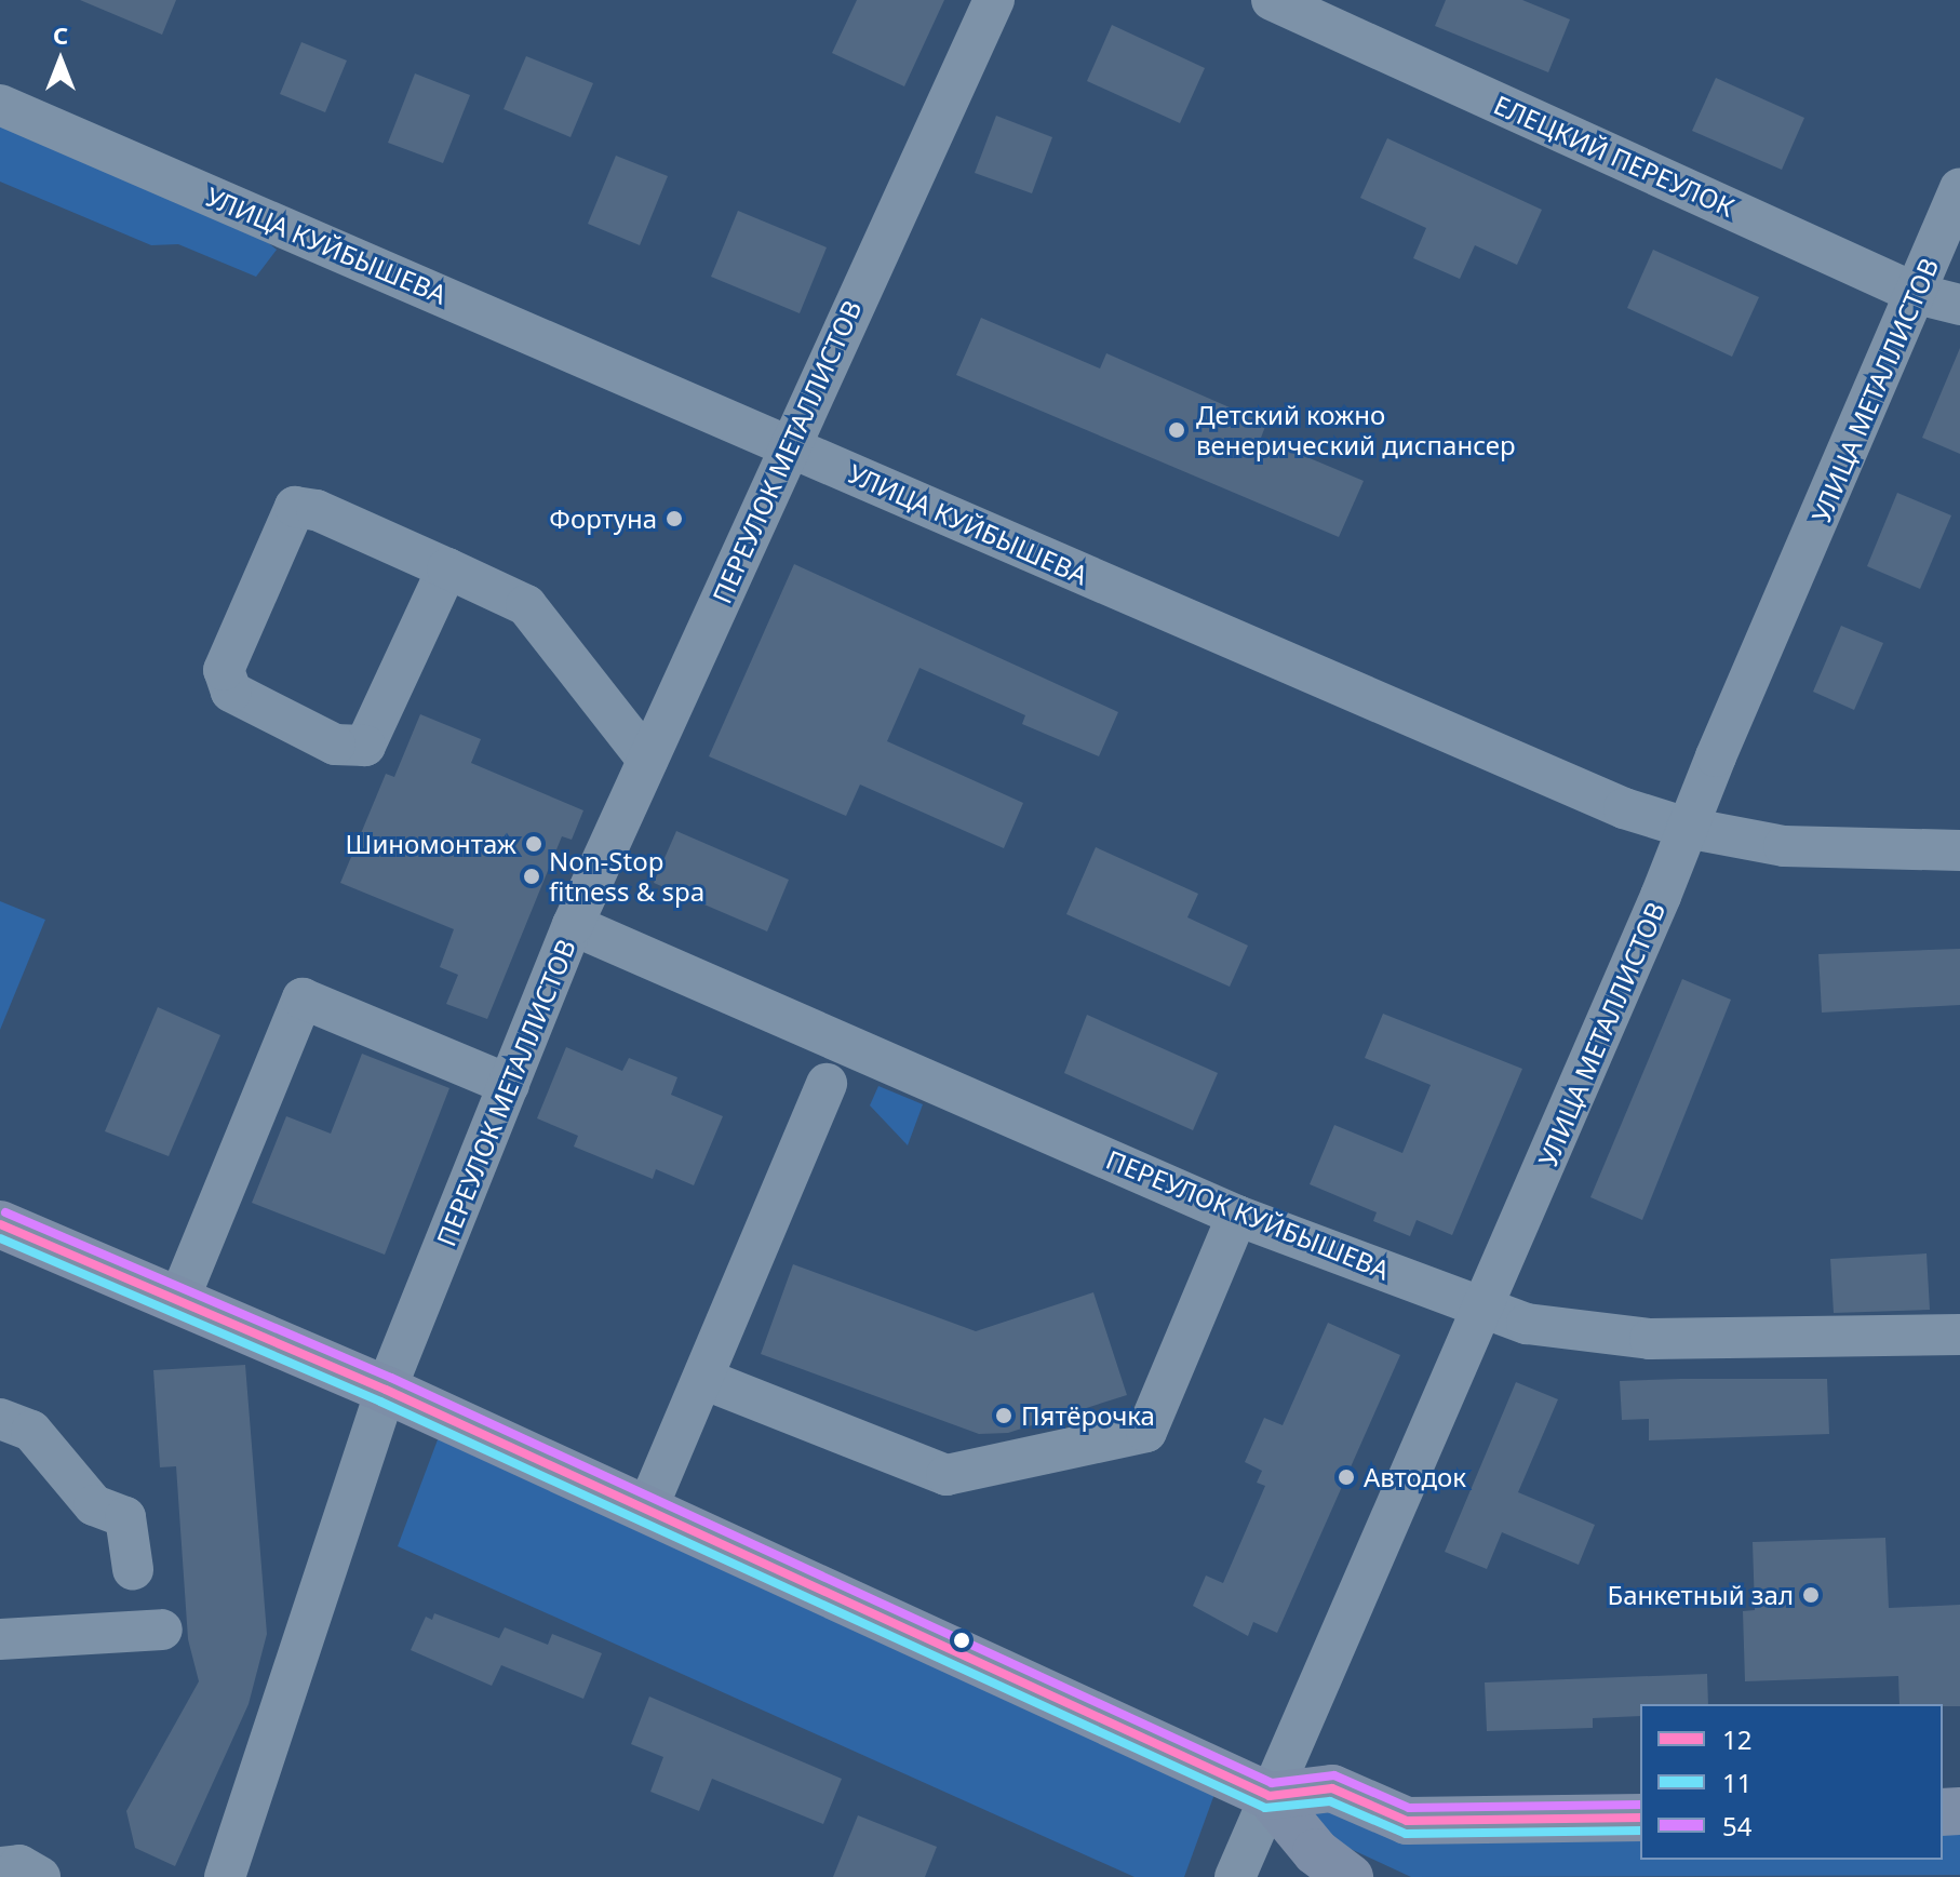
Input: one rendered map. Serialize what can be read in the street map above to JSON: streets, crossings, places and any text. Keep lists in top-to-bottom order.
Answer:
{
  "streets": {
    "street": [
      "ЕЛЕЦКИЙ ПЕРЕУЛОК",
      "УЛИЦА КУЙБЫШЕВА",
      "УЛИЦА МЕТАЛЛИСТОВ",
      "ПЕРЕУЛОК МЕТАЛЛИСТОВ",
      "ПЕРЕУЛОК КУЙБЫШЕВА"
    ]
  },
  "crossings": [
    ["ЕЛЕЦКИЙ ПЕРЕУЛОК", "УЛИЦА МЕТАЛЛИСТОВ"],
    ["УЛИЦА КУЙБЫШЕВА", "УЛИЦА МЕТАЛЛИСТОВ"],
    ["УЛИЦА КУЙБЫШЕВА", "ПЕРЕУЛОК МЕТАЛЛИСТОВ"],
    ["УЛИЦА МЕТАЛЛИСТОВ", "ПЕРЕУЛОК КУЙБЫШЕВА"],
    ["ПЕРЕУЛОК МЕТАЛЛИСТОВ", "ПЕРЕУЛОК КУЙБЫШЕВА"]
  ],
  "places": [
    "Детский кожно венерический диспансер",
    "Фортуна",
    "Шиномонтаж",
    "Non-Stop fitness & spa",
    "Пятёрочка",
    "Автодок",
    "Банкетный зал"
  ],
  "lines": ["transit line 54", "transit line 12", "transit line 11"],
  "legend": ["12", "11", "54"],
  "north": "top"
}
